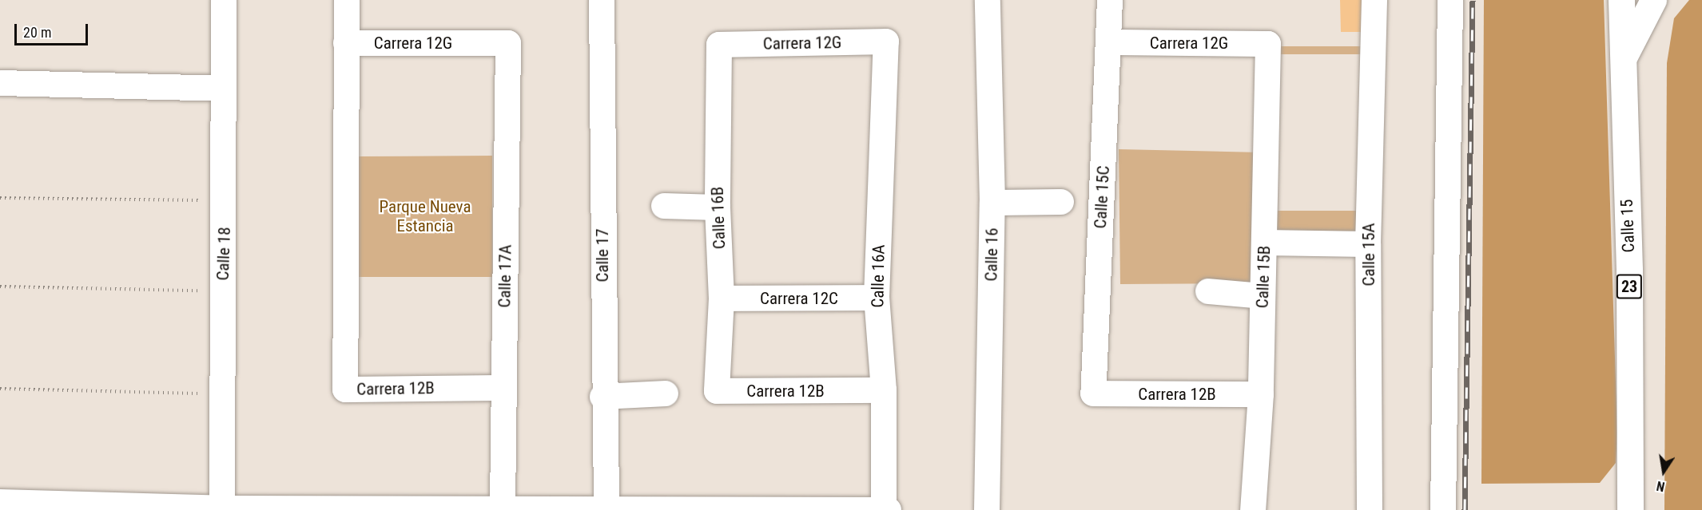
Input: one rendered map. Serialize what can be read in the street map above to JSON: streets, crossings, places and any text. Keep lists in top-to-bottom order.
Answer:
{
  "streets": {
    "main road": ["Calle 15", "23"],
    "street": [
      "Carrera 12G",
      "Calle 15C",
      "Calle 16B",
      "Calle 18",
      "Calle 16",
      "Calle 15A",
      "Calle 17",
      "Calle 17A",
      "Calle 16A",
      "Calle 15B",
      "Carrera 12C",
      "Carrera 12B"
    ]
  },
  "crossings": [
    ["Carrera 12G", "Calle 15C"],
    ["Carrera 12G", "Calle 16B"],
    ["Carrera 12G", "Calle 17A"],
    ["Carrera 12G", "Calle 16A"],
    ["Carrera 12G", "Calle 15B"],
    ["Carrera 12G", "Carrera 12B"],
    ["Calle 15C", "Carrera 12B"],
    ["Calle 16B", "Carrera 12C"],
    ["Calle 16B", "Carrera 12B"],
    ["Calle 17A", "Carrera 12B"],
    ["Calle 16A", "Carrera 12C"],
    ["Calle 16A", "Carrera 12B"],
    ["Calle 15B", "Carrera 12B"]
  ],
  "parks": ["Parque Nueva Estancia"],
  "scale_bar": "20 m",
  "north": "bottom"
}
